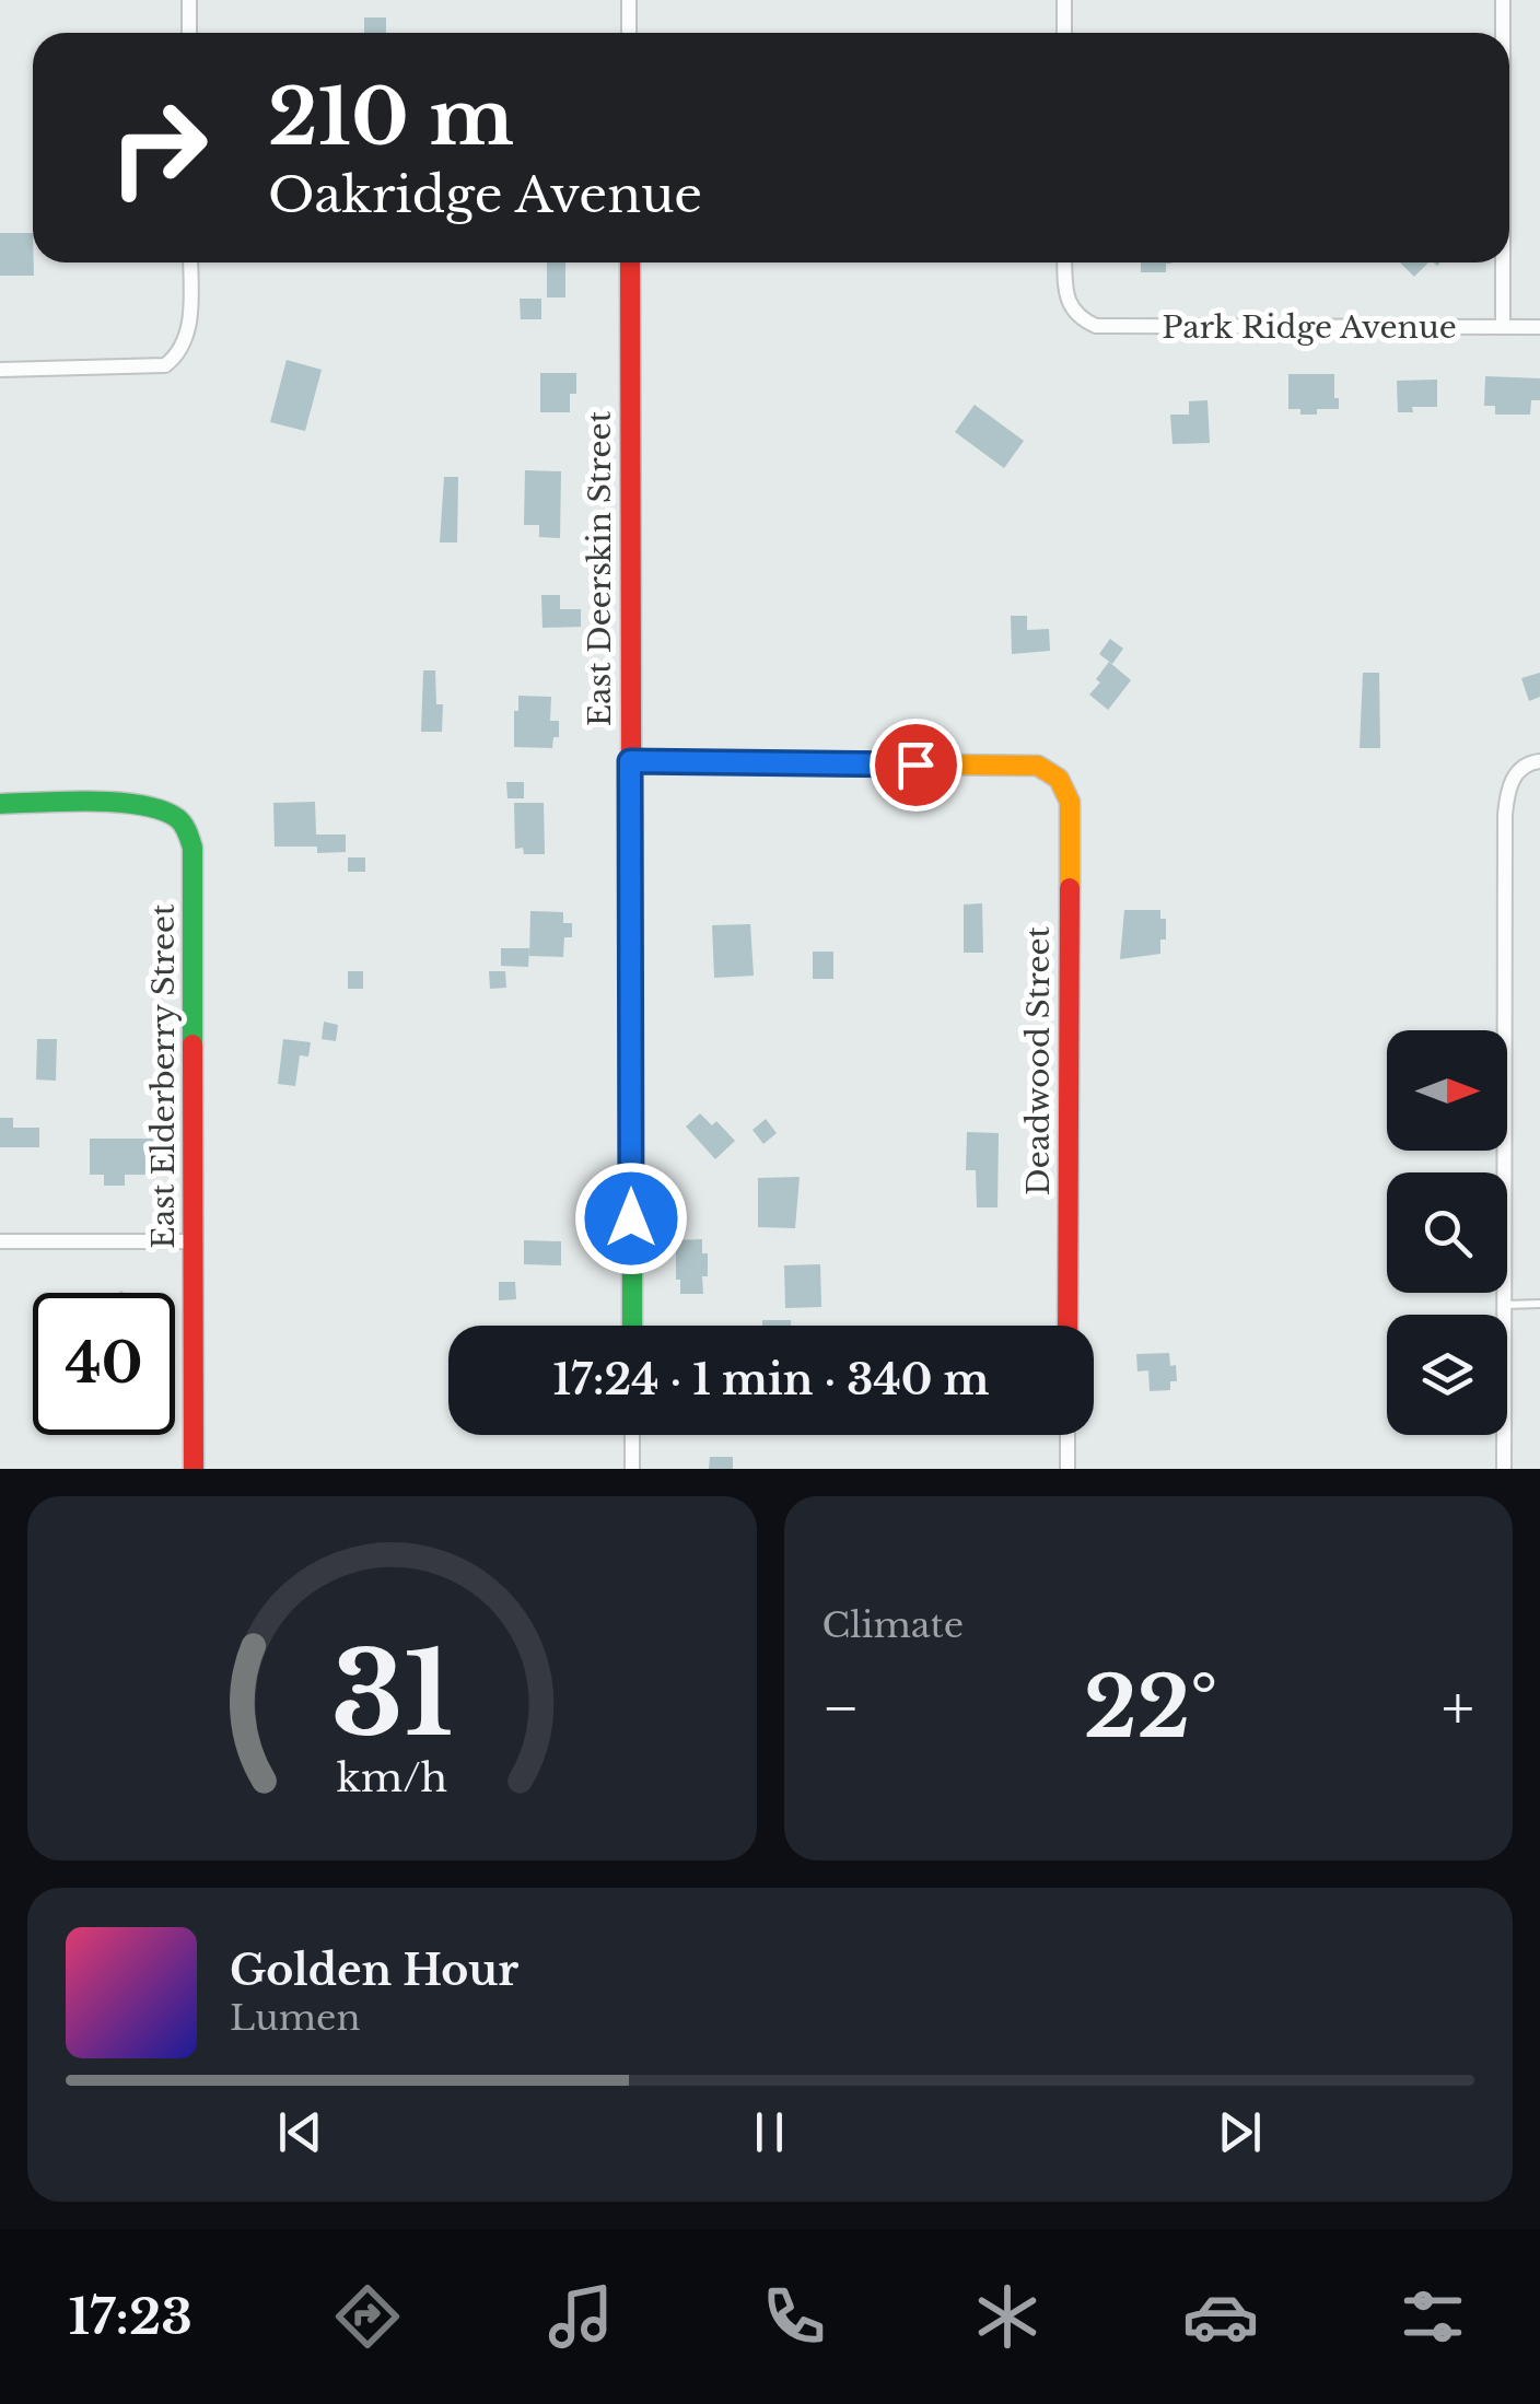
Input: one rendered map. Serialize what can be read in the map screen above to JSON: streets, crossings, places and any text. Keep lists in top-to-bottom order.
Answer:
{
  "streets": {
    "street": [
      "Park Ridge Avenue",
      "East Deerskin Street",
      "Deadwood Street",
      "East Elderberry Street"
    ]
  },
  "crossings": [
    ["East Deerskin Street", "Deadwood Street"]
  ],
  "north": "right",
  "page": {
    "turn": ["210 m", "Oakridge Avenue"],
    "limit": "40",
    "trip": "17:24 · 1 min · 340 m",
    "tile": "Climate",
    "heat": ["−", "22°", "+"],
    "song": ["Golden Hour", "Lumen"],
    "tabs": "17:23",
    "gauge": ["31", "km/h"]
  }
}
